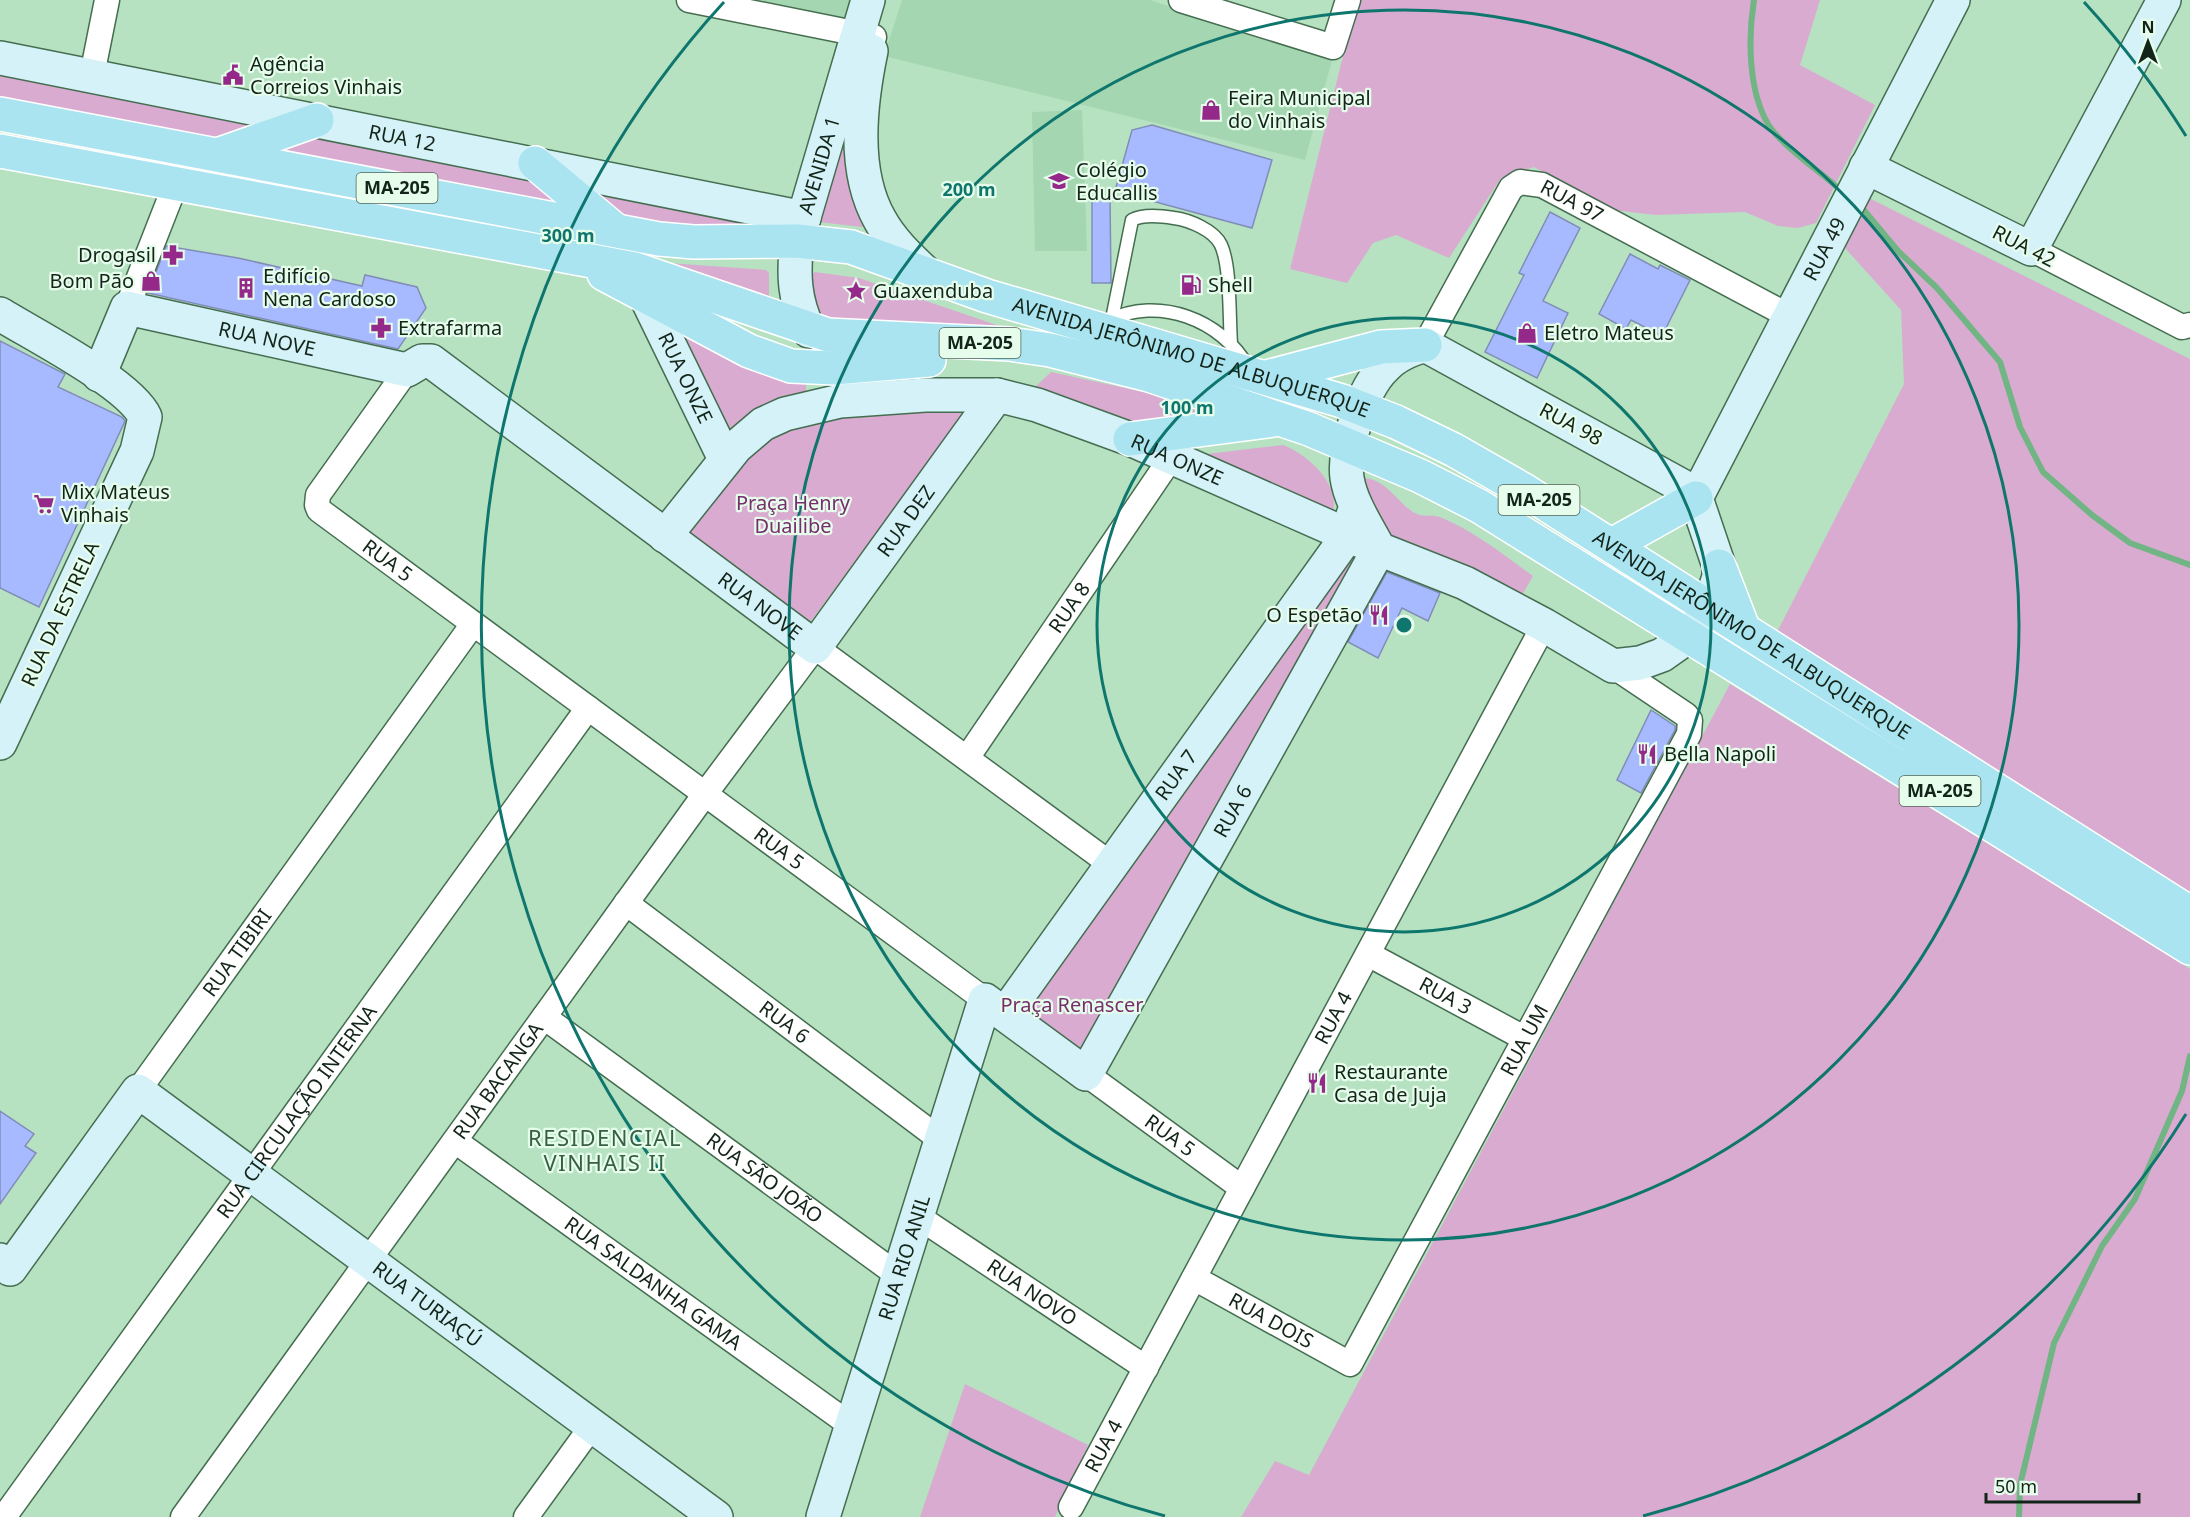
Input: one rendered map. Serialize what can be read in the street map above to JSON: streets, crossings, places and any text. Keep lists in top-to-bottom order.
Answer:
{
  "streets": {
    "main road": ["MA-205", "AVENIDA JERÔNIMO DE ALBUQUERQUE"],
    "street": [
      "RUA 12",
      "AVENIDA 1",
      "RUA 97",
      "RUA 42",
      "RUA 49",
      "RUA NOVE",
      "RUA ONZE",
      "RUA 98",
      "RUA DEZ",
      "RUA 5",
      "RUA 8",
      "RUA DA ESTRELA",
      "RUA 7",
      "RUA 6",
      "RUA TIBIRI",
      "RUA 3",
      "RUA 4",
      "RUA UM",
      "RUA BACANGA",
      "RUA CIRCULAÇÃO INTERNA",
      "RUA SÃO JOÃO",
      "RUA RIO ANIL",
      "RUA SALDANHA GAMA",
      "RUA NOVO",
      "RUA TURIAÇÚ",
      "RUA DOIS"
    ]
  },
  "crossings": [
    ["RUA 12", "AVENIDA 1"],
    ["RUA 12", "AVENIDA JERÔNIMO DE ALBUQUERQUE"],
    ["AVENIDA 1", "AVENIDA JERÔNIMO DE ALBUQUERQUE"],
    ["RUA 97", "RUA 49"],
    ["RUA 97", "RUA 98"],
    ["RUA 42", "RUA 49"],
    ["RUA 49", "RUA 98"],
    ["RUA NOVE", "RUA ONZE"],
    ["RUA NOVE", "RUA DEZ"],
    ["RUA NOVE", "RUA 5"],
    ["RUA NOVE", "RUA 8"],
    ["RUA NOVE", "RUA 7"],
    ["RUA NOVE", "RUA BACANGA"],
    ["RUA ONZE", "RUA DEZ"],
    ["RUA ONZE", "RUA 8"],
    ["RUA ONZE", "RUA 7"],
    ["RUA DEZ", "RUA BACANGA"],
    ["RUA 5", "RUA 7"],
    ["RUA 5", "RUA 6"],
    ["RUA 5", "RUA TIBIRI"],
    ["RUA 5", "RUA 4"],
    ["RUA 5", "RUA BACANGA"],
    ["RUA 5", "RUA CIRCULAÇÃO INTERNA"],
    ["RUA 5", "RUA RIO ANIL"],
    ["RUA 7", "RUA RIO ANIL"],
    ["RUA 6", "RUA BACANGA"],
    ["RUA 6", "RUA RIO ANIL"],
    ["RUA TIBIRI", "RUA TURIAÇÚ"],
    ["RUA 3", "RUA 4"],
    ["RUA 3", "RUA UM"],
    ["RUA 4", "RUA NOVO"],
    ["RUA 4", "RUA DOIS"],
    ["RUA UM", "RUA DOIS"],
    ["RUA BACANGA", "RUA SÃO JOÃO"],
    ["RUA BACANGA", "RUA SALDANHA GAMA"],
    ["RUA BACANGA", "RUA TURIAÇÚ"],
    ["RUA CIRCULAÇÃO INTERNA", "RUA TURIAÇÚ"],
    ["RUA SÃO JOÃO", "RUA RIO ANIL"],
    ["RUA RIO ANIL", "RUA SALDANHA GAMA"],
    ["RUA RIO ANIL", "RUA NOVO"]
  ],
  "districts": ["RESIDENCIAL VINHAIS II"],
  "parks": ["Praça Henry Duailibe", "Praça Renascer"],
  "places": {
    "public building": ["Agência Correios Vinhais"],
    "shop": ["Feira Municipal do Vinhais", "Bom Pão", "Eletro Mateus"],
    "school or university": ["Colégio Educallis"],
    "pharmacy": ["Drogasil", "Extrafarma"],
    "fuel station": ["Shell"],
    "building": ["Edifício Nena Cardoso"],
    "place": ["Guaxenduba"],
    "supermarket": ["Mix Mateus Vinhais"],
    "restaurant": ["O Espetão", "Bella Napoli", "Restaurante Casa de Juja"]
  },
  "scale_bar": "50 m",
  "north": "top",
  "rings": ["200 m", "300 m", "100 m"]
}
